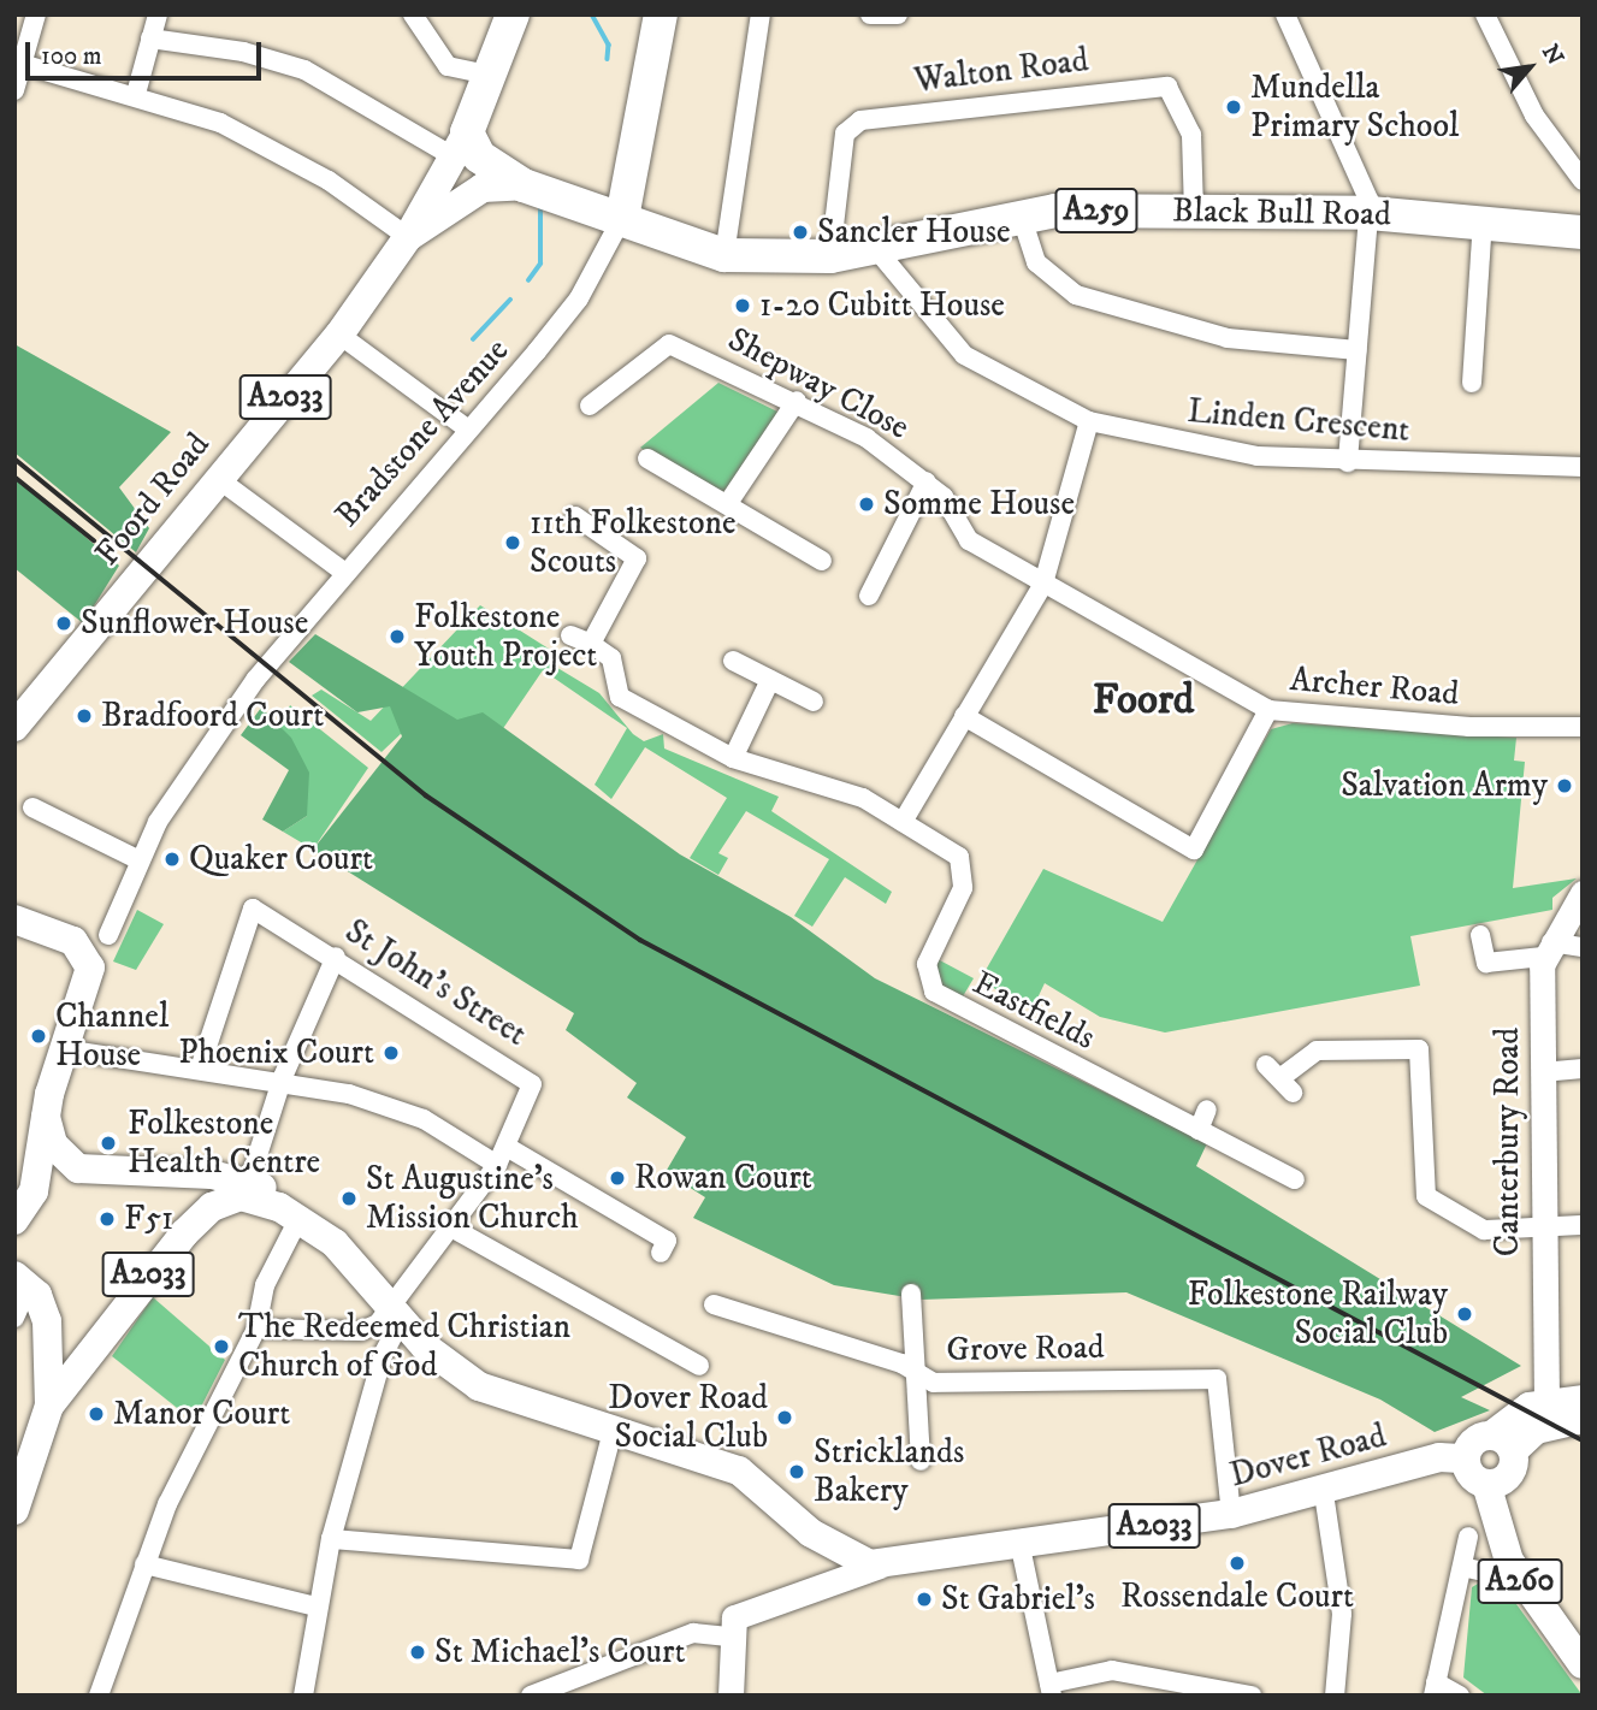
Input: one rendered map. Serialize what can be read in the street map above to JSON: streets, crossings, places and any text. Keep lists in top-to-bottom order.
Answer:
{
  "streets": {
    "highway": ["A259", "Black Bull Road"],
    "main road": [
      "A2033",
      "Foord Road",
      "Dover Road",
      "A260"
    ],
    "street": [
      "Walton Road",
      "Shepway Close",
      "Linden Crescent",
      "Bradstone Avenue",
      "Archer Road",
      "St John's Street",
      "Eastfields",
      "Canterbury Road",
      "Grove Road"
    ]
  },
  "crossings": [
    ["Walton Road", "Black Bull Road"],
    ["Black Bull Road", "Linden Crescent"],
    ["Black Bull Road", "Bradstone Avenue"],
    ["Black Bull Road", "Foord Road"],
    ["Shepway Close", "Archer Road"],
    ["A2033", "St John's Street"],
    ["A2033", "Dover Road"],
    ["Grove Road", "Dover Road"],
    ["Dover Road", "A260"]
  ],
  "districts": ["Foord"],
  "places": [
    "Mundella Primary School",
    "Sancler House",
    "1-20 Cubitt House",
    "Somme House",
    "11th Folkestone Scouts",
    "Sunflower House",
    "Folkestone Youth Project",
    "Bradfoord Court",
    "Salvation Army",
    "Quaker Court",
    "Channel House",
    "Phoenix Court",
    "Folkestone Health Centre",
    "Rowan Court",
    "St Augustine's Mission Church",
    "F51",
    "Folkestone Railway Social Club",
    "The Redeemed Christian Church of God",
    "Manor Court",
    "Dover Road Social Club",
    "Stricklands Bakery",
    "Rossendale Court",
    "St Gabriel's",
    "St Michael's Court"
  ],
  "scale_bar": "100 m",
  "north": "top right"
}
